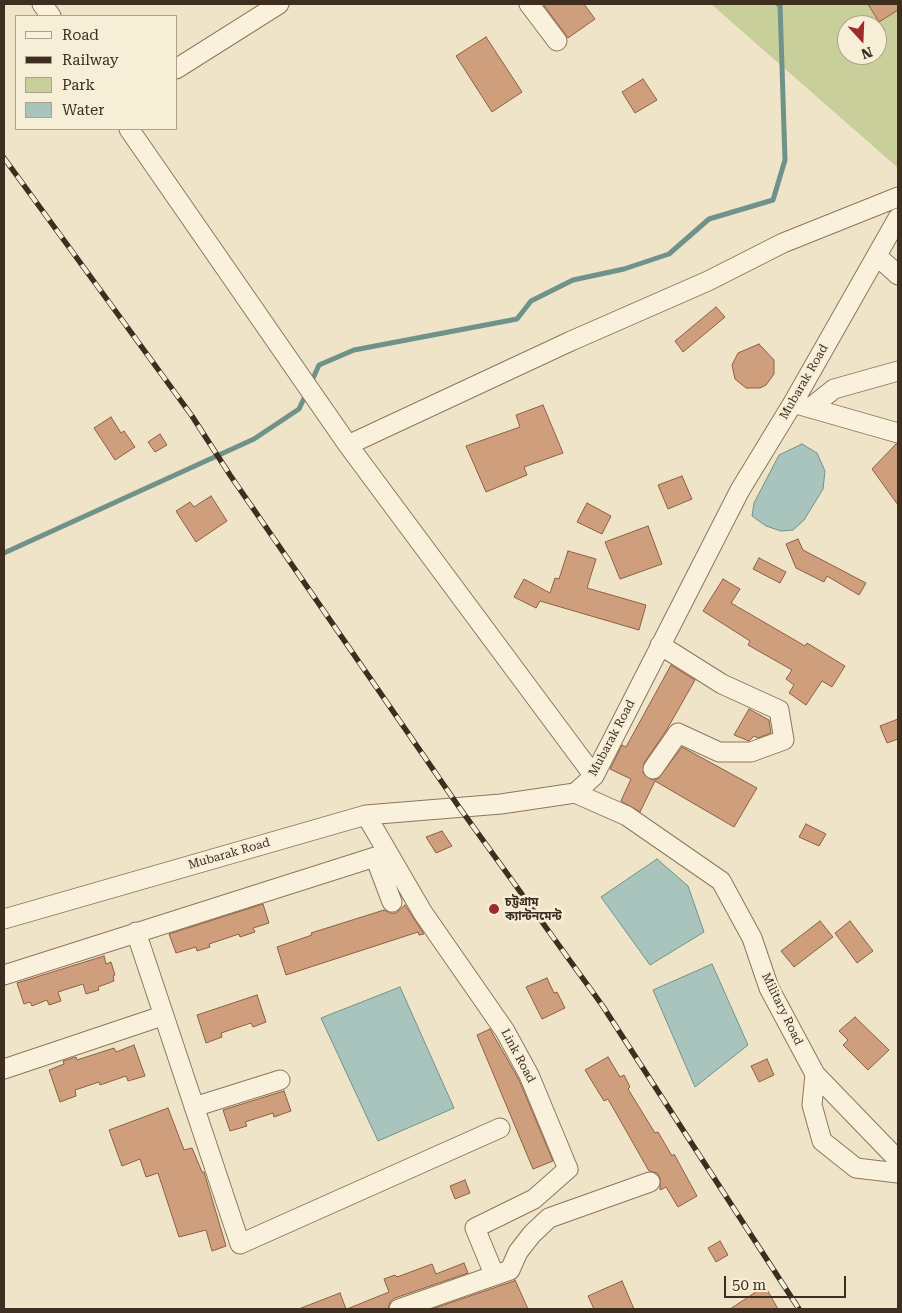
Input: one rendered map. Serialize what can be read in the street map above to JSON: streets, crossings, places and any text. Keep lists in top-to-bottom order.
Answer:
{
  "streets": {
    "street": ["Mubarak Road", "Military Road", "Link Road"]
  },
  "crossings": [
    ["Mubarak Road", "Military Road"],
    ["Mubarak Road", "Link Road"]
  ],
  "places": ["চট্টগ্রাম ক্যান্টনমেন্ট"],
  "legend": [
    "Road",
    "Railway",
    "Park",
    "Water"
  ],
  "scale_bar": "50 m",
  "north": "bottom"
}
